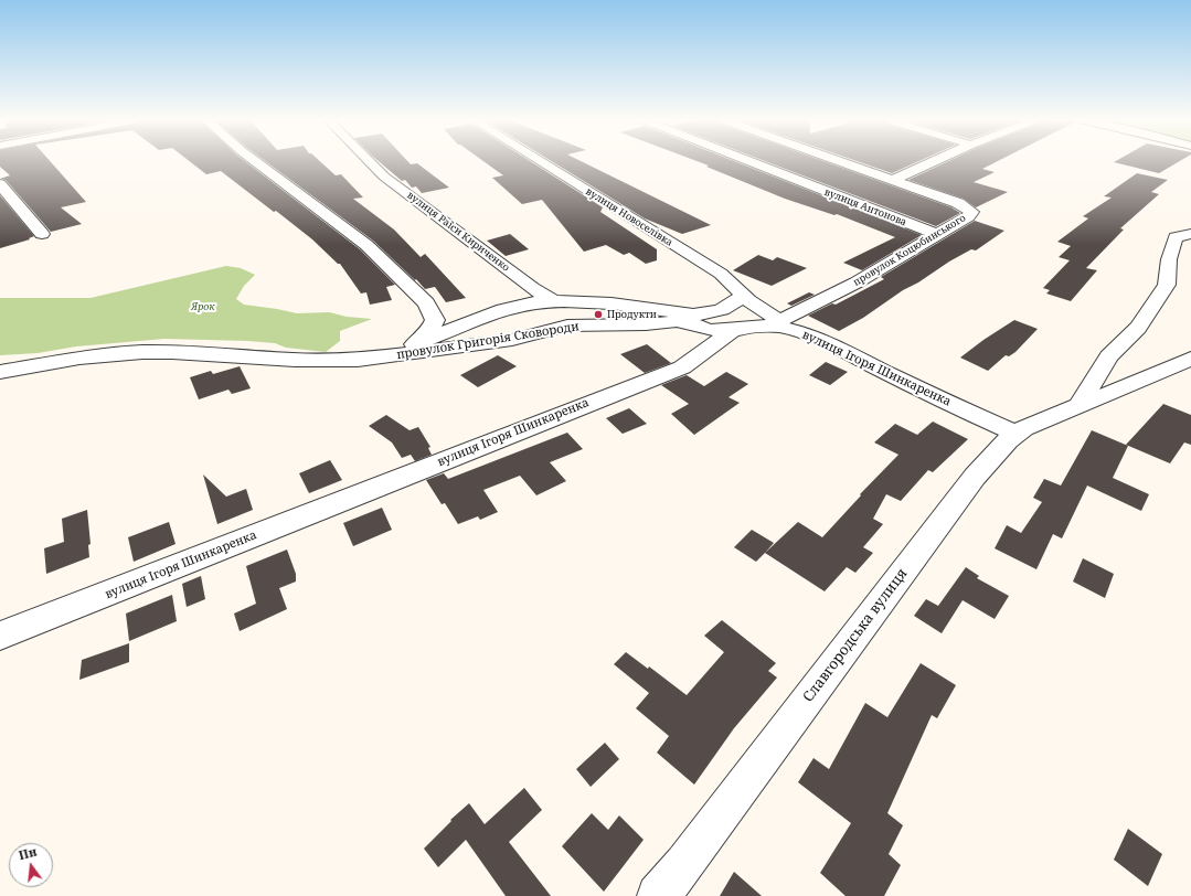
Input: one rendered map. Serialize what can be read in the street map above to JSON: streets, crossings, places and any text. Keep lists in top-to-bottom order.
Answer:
{
  "streets": {
    "street": [
      "вулиця Антонова",
      "вулиця Новоселівка",
      "вулиця Раїси Кириченко",
      "провулок Коцюбинського",
      "провулок Григорія Сковороди",
      "вулиця Ігоря Шинкаренка",
      "Славгородська вулиця"
    ]
  },
  "crossings": [
    ["вулиця Антонова", "провулок Коцюбинського"],
    ["вулиця Новоселівка", "провулок Коцюбинського"],
    ["вулиця Новоселівка", "вулиця Ігоря Шинкаренка"],
    ["провулок Коцюбинського", "вулиця Ігоря Шинкаренка"],
    ["провулок Григорія Сковороди", "вулиця Ігоря Шинкаренка"],
    ["вулиця Ігоря Шинкаренка", "Славгородська вулиця"]
  ],
  "parks": ["Ярок"],
  "places": ["Продукти"],
  "north": "top"
}
